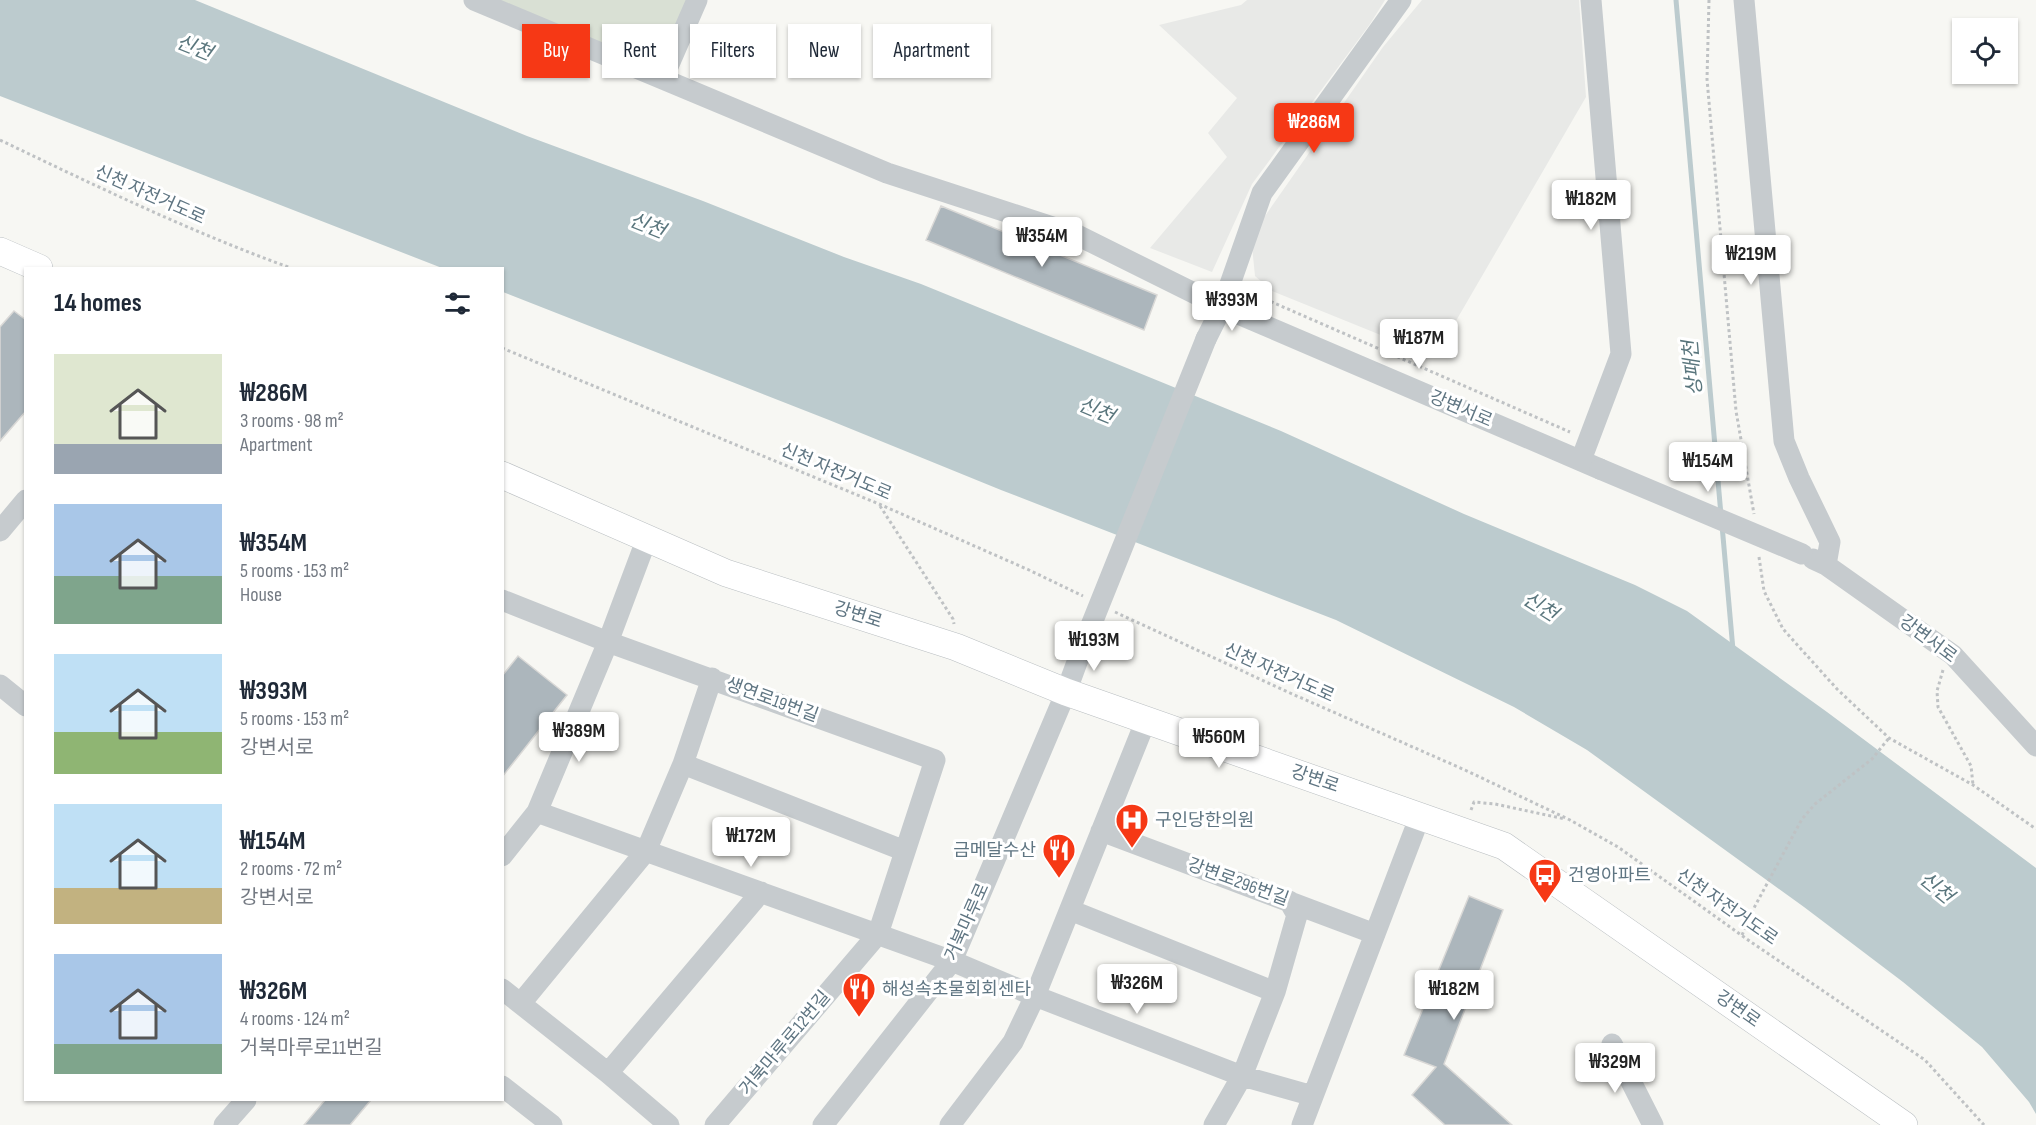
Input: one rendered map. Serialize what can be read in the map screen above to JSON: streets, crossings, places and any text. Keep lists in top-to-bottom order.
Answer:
{
  "streets": {
    "main road": ["강변로"],
    "street": [
      "강변서로",
      "생연로19번길",
      "강변로296번길",
      "거북마루로",
      "거북마루로12번길"
    ],
    "path": ["신천 자전거도로"]
  },
  "crossings": [
    ["강변서로", "거북마루로"],
    ["강변로", "거북마루로"],
    ["생연로19번길", "거북마루로12번길"]
  ],
  "water": ["신천", "상패천"],
  "places": {
    "hospital": ["구인당한의원"],
    "restaurant": ["금메달수산", "해성속초물회회센타"],
    "bus stop": ["건영아파트"]
  },
  "page": {
    "chip": [
      "Buy",
      "Rent",
      "Filters",
      "New",
      "Apartment"
    ],
    "price": [
      "₩286M",
      "₩182M",
      "₩354M",
      "₩219M",
      "₩393M",
      "₩187M",
      "₩154M",
      "₩193M",
      "₩389M",
      "₩560M",
      "₩172M",
      "₩326M",
      "₩182M",
      "₩329M"
    ],
    "heading": "14 homes",
    "list": [
      {
        "name": "₩286M",
        "note": "3 rooms · 98 m² · Apartment"
      },
      {
        "name": "₩354M",
        "note": "5 rooms · 153 m² · House"
      },
      {
        "name": "₩393M",
        "note": "5 rooms · 153 m² · 강변서로"
      },
      {
        "name": "₩154M",
        "note": "2 rooms · 72 m² · 강변서로"
      },
      {
        "name": "₩326M",
        "note": "4 rooms · 124 m² · 거북마루로11번길"
      }
    ]
  }
}
